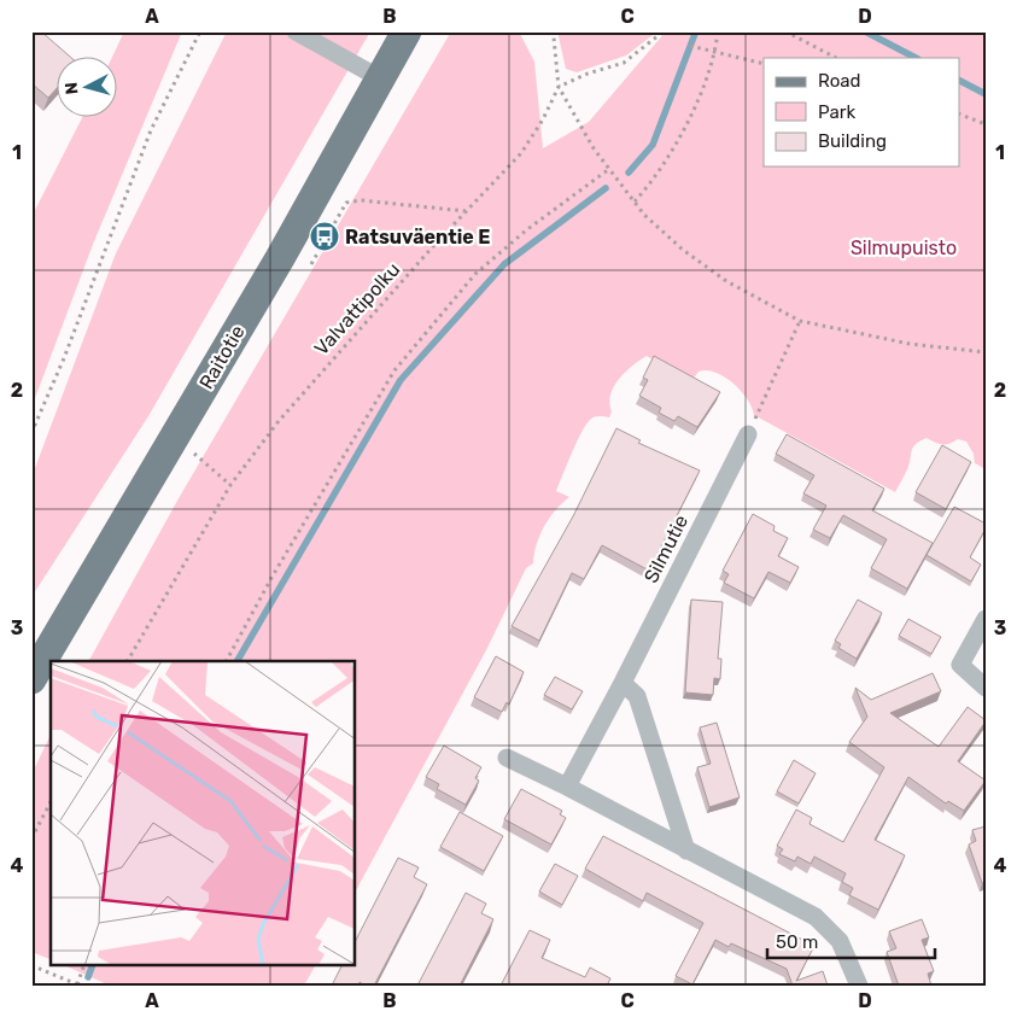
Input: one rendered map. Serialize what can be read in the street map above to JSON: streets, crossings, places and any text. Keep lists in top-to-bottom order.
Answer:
{
  "streets": {
    "main road": ["Raitotie"],
    "street": ["Silmutie"],
    "path": ["Valvattipolku"]
  },
  "parks": ["Silmupuisto"],
  "places": {
    "bus stop": ["Ratsuväentie E"]
  },
  "legend": ["Road", "Park", "Building"],
  "scale_bar": "50 m",
  "north": "left",
  "grid": {
    "columns": [
      "A",
      "B",
      "C",
      "D"
    ],
    "rows": [
      "1",
      "2",
      "3",
      "4"
    ]
  }
}
